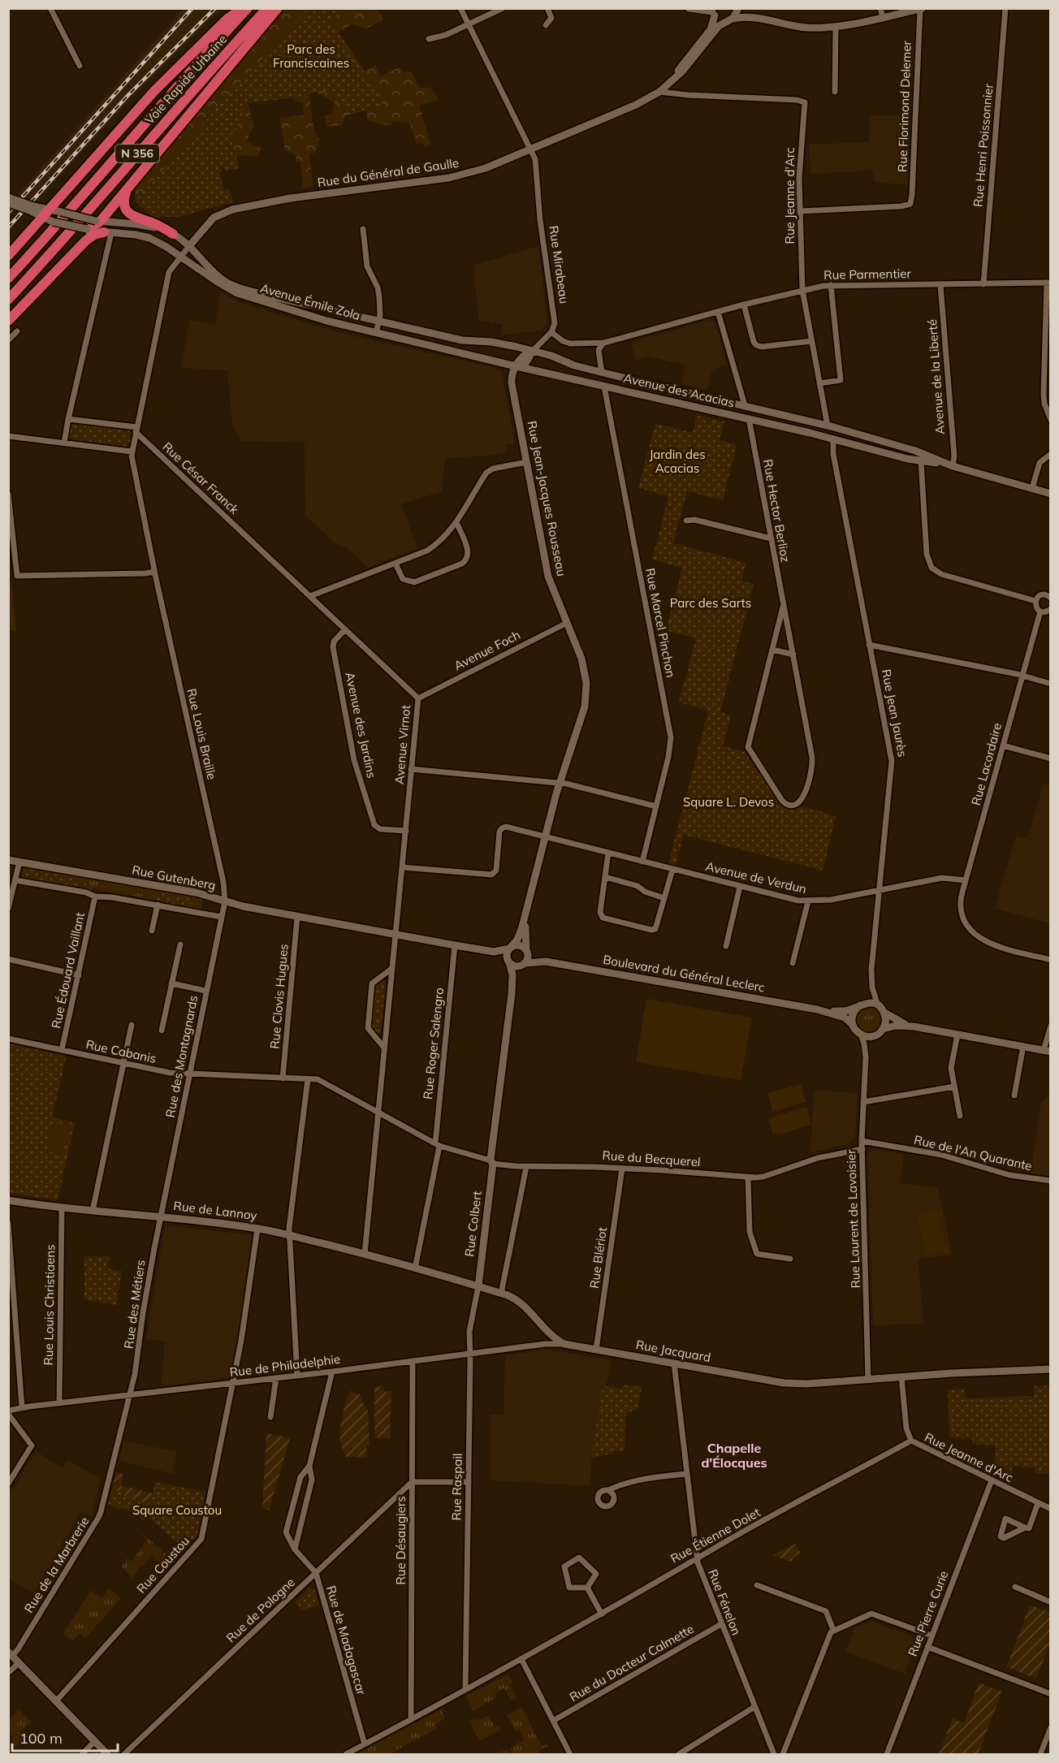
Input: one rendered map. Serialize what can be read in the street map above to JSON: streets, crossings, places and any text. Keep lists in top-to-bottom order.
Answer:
{
  "streets": {
    "highway": ["Voie Rapide Urbaine", "N 356"],
    "street": [
      "Rue Florimond Delemer",
      "Rue Henri Poissonnier",
      "Rue du Général de Gaulle",
      "Rue Jeanne d'Arc",
      "Rue Mirabeau",
      "Rue Parmentier",
      "Avenue Émile Zola",
      "Avenue de la Liberté",
      "Avenue des Acacias",
      "Rue César Franck",
      "Rue Jean-Jacques Rousseau",
      "Rue Hector Berlioz",
      "Rue Marcel Pinchon",
      "Avenue Foch",
      "Rue Jean Jaurès",
      "Avenue des Jardins",
      "Rue Louis Braille",
      "Avenue Virnot",
      "Rue Lacordaire",
      "Rue Gutenberg",
      "Avenue de Verdun",
      "Rue Édouard Vaillant",
      "Boulevard du Général Leclerc",
      "Rue Clovis Hugues",
      "Rue Roger Salengro",
      "Rue Cabanis",
      "Rue des Montagnards",
      "Rue de l'An Quarante",
      "Rue du Becquerel",
      "Rue de Lannoy",
      "Rue Laurent de Lavoisier",
      "Rue Colbert",
      "Rue Blériot",
      "Rue des Métiers",
      "Rue Louis Christiaens",
      "Rue Jacquard",
      "Rue de Philadelphie",
      "Rue Raspail",
      "Rue Étienne Dolet",
      "Rue Désaugiers",
      "Rue de la Marbrerie",
      "Rue Coustou",
      "Rue Fénelon",
      "Rue de Pologne",
      "Rue Pierre Curie",
      "Rue de Madagascar",
      "Rue du Docteur Calmette"
    ]
  },
  "crossings": [
    ["Rue Florimond Delemer", "Rue Jeanne d'Arc"],
    ["Rue Henri Poissonnier", "Rue Parmentier"],
    ["Rue du Général de Gaulle", "Rue Jeanne d'Arc"],
    ["Rue du Général de Gaulle", "Rue Mirabeau"],
    ["Rue du Général de Gaulle", "Avenue Émile Zola"],
    ["Rue Jeanne d'Arc", "Rue Parmentier"],
    ["Rue Jeanne d'Arc", "Rue Jean Jaurès"],
    ["Rue Jeanne d'Arc", "Rue Jacquard"],
    ["Rue Jeanne d'Arc", "Rue Étienne Dolet"],
    ["Rue Jeanne d'Arc", "Rue Pierre Curie"],
    ["Rue Mirabeau", "Rue Parmentier"],
    ["Rue Parmentier", "Avenue de la Liberté"],
    ["Rue Parmentier", "Rue Jean Jaurès"],
    ["Avenue Émile Zola", "Avenue des Acacias"],
    ["Avenue Émile Zola", "Rue Jean-Jacques Rousseau"],
    ["Avenue de la Liberté", "Avenue des Acacias"],
    ["Avenue des Acacias", "Rue Jean-Jacques Rousseau"],
    ["Avenue des Acacias", "Rue Hector Berlioz"],
    ["Avenue des Acacias", "Rue Marcel Pinchon"],
    ["Avenue des Acacias", "Rue Jean Jaurès"],
    ["Rue César Franck", "Avenue Virnot"],
    ["Rue Jean-Jacques Rousseau", "Avenue Foch"],
    ["Rue Jean-Jacques Rousseau", "Avenue de Verdun"],
    ["Rue Jean-Jacques Rousseau", "Boulevard du Général Leclerc"],
    ["Rue Marcel Pinchon", "Avenue de Verdun"],
    ["Avenue Foch", "Avenue Virnot"],
    ["Rue Jean Jaurès", "Avenue de Verdun"],
    ["Rue Jean Jaurès", "Boulevard du Général Leclerc"],
    ["Rue Jean Jaurès", "Rue Laurent de Lavoisier"],
    ["Avenue des Jardins", "Avenue Virnot"],
    ["Rue Louis Braille", "Rue Gutenberg"],
    ["Rue Louis Braille", "Rue des Montagnards"],
    ["Avenue Virnot", "Rue Gutenberg"],
    ["Avenue Virnot", "Avenue de Verdun"],
    ["Avenue Virnot", "Rue du Becquerel"],
    ["Avenue Virnot", "Rue de Lannoy"],
    ["Rue Lacordaire", "Avenue de Verdun"],
    ["Rue Gutenberg", "Rue Clovis Hugues"],
    ["Rue Gutenberg", "Rue des Montagnards"],
    ["Rue Édouard Vaillant", "Rue Cabanis"],
    ["Boulevard du Général Leclerc", "Rue Laurent de Lavoisier"],
    ["Rue Clovis Hugues", "Rue Cabanis"],
    ["Rue Roger Salengro", "Rue du Becquerel"],
    ["Rue Roger Salengro", "Rue de Lannoy"],
    ["Rue Cabanis", "Rue des Montagnards"],
    ["Rue Cabanis", "Rue du Becquerel"],
    ["Rue des Montagnards", "Rue de Lannoy"],
    ["Rue des Montagnards", "Rue des Métiers"],
    ["Rue de l'An Quarante", "Rue Laurent de Lavoisier"],
    ["Rue du Becquerel", "Rue Laurent de Lavoisier"],
    ["Rue du Becquerel", "Rue Colbert"],
    ["Rue du Becquerel", "Rue Blériot"],
    ["Rue de Lannoy", "Rue Colbert"],
    ["Rue de Lannoy", "Rue des Métiers"],
    ["Rue de Lannoy", "Rue Louis Christiaens"],
    ["Rue de Lannoy", "Rue Jacquard"],
    ["Rue de Lannoy", "Rue Raspail"],
    ["Rue de Lannoy", "Rue Coustou"],
    ["Rue Laurent de Lavoisier", "Rue Jacquard"],
    ["Rue Colbert", "Rue Jacquard"],
    ["Rue Colbert", "Rue Raspail"],
    ["Rue Blériot", "Rue Jacquard"],
    ["Rue des Métiers", "Rue de Philadelphie"],
    ["Rue des Métiers", "Rue de la Marbrerie"],
    ["Rue Louis Christiaens", "Rue de Philadelphie"],
    ["Rue Jacquard", "Rue de Philadelphie"],
    ["Rue Jacquard", "Rue Raspail"],
    ["Rue Jacquard", "Rue Fénelon"],
    ["Rue de Philadelphie", "Rue Raspail"],
    ["Rue de Philadelphie", "Rue Désaugiers"],
    ["Rue de Philadelphie", "Rue de la Marbrerie"],
    ["Rue de Philadelphie", "Rue Coustou"],
    ["Rue de Philadelphie", "Rue de Madagascar"],
    ["Rue Raspail", "Rue Étienne Dolet"],
    ["Rue Étienne Dolet", "Rue Désaugiers"],
    ["Rue Étienne Dolet", "Rue Fénelon"],
    ["Rue Étienne Dolet", "Rue de Madagascar"],
    ["Rue Désaugiers", "Rue de Pologne"],
    ["Rue Fénelon", "Rue du Docteur Calmette"],
    ["Rue de Pologne", "Rue de Madagascar"]
  ],
  "districts": ["Chapelle d'Élocques"],
  "parks": [
    "Parc des Franciscaines",
    "Jardin des Acacias",
    "Parc des Sarts",
    "Square L. Devos",
    "Square Coustou"
  ],
  "scale_bar": "100 m"
}
